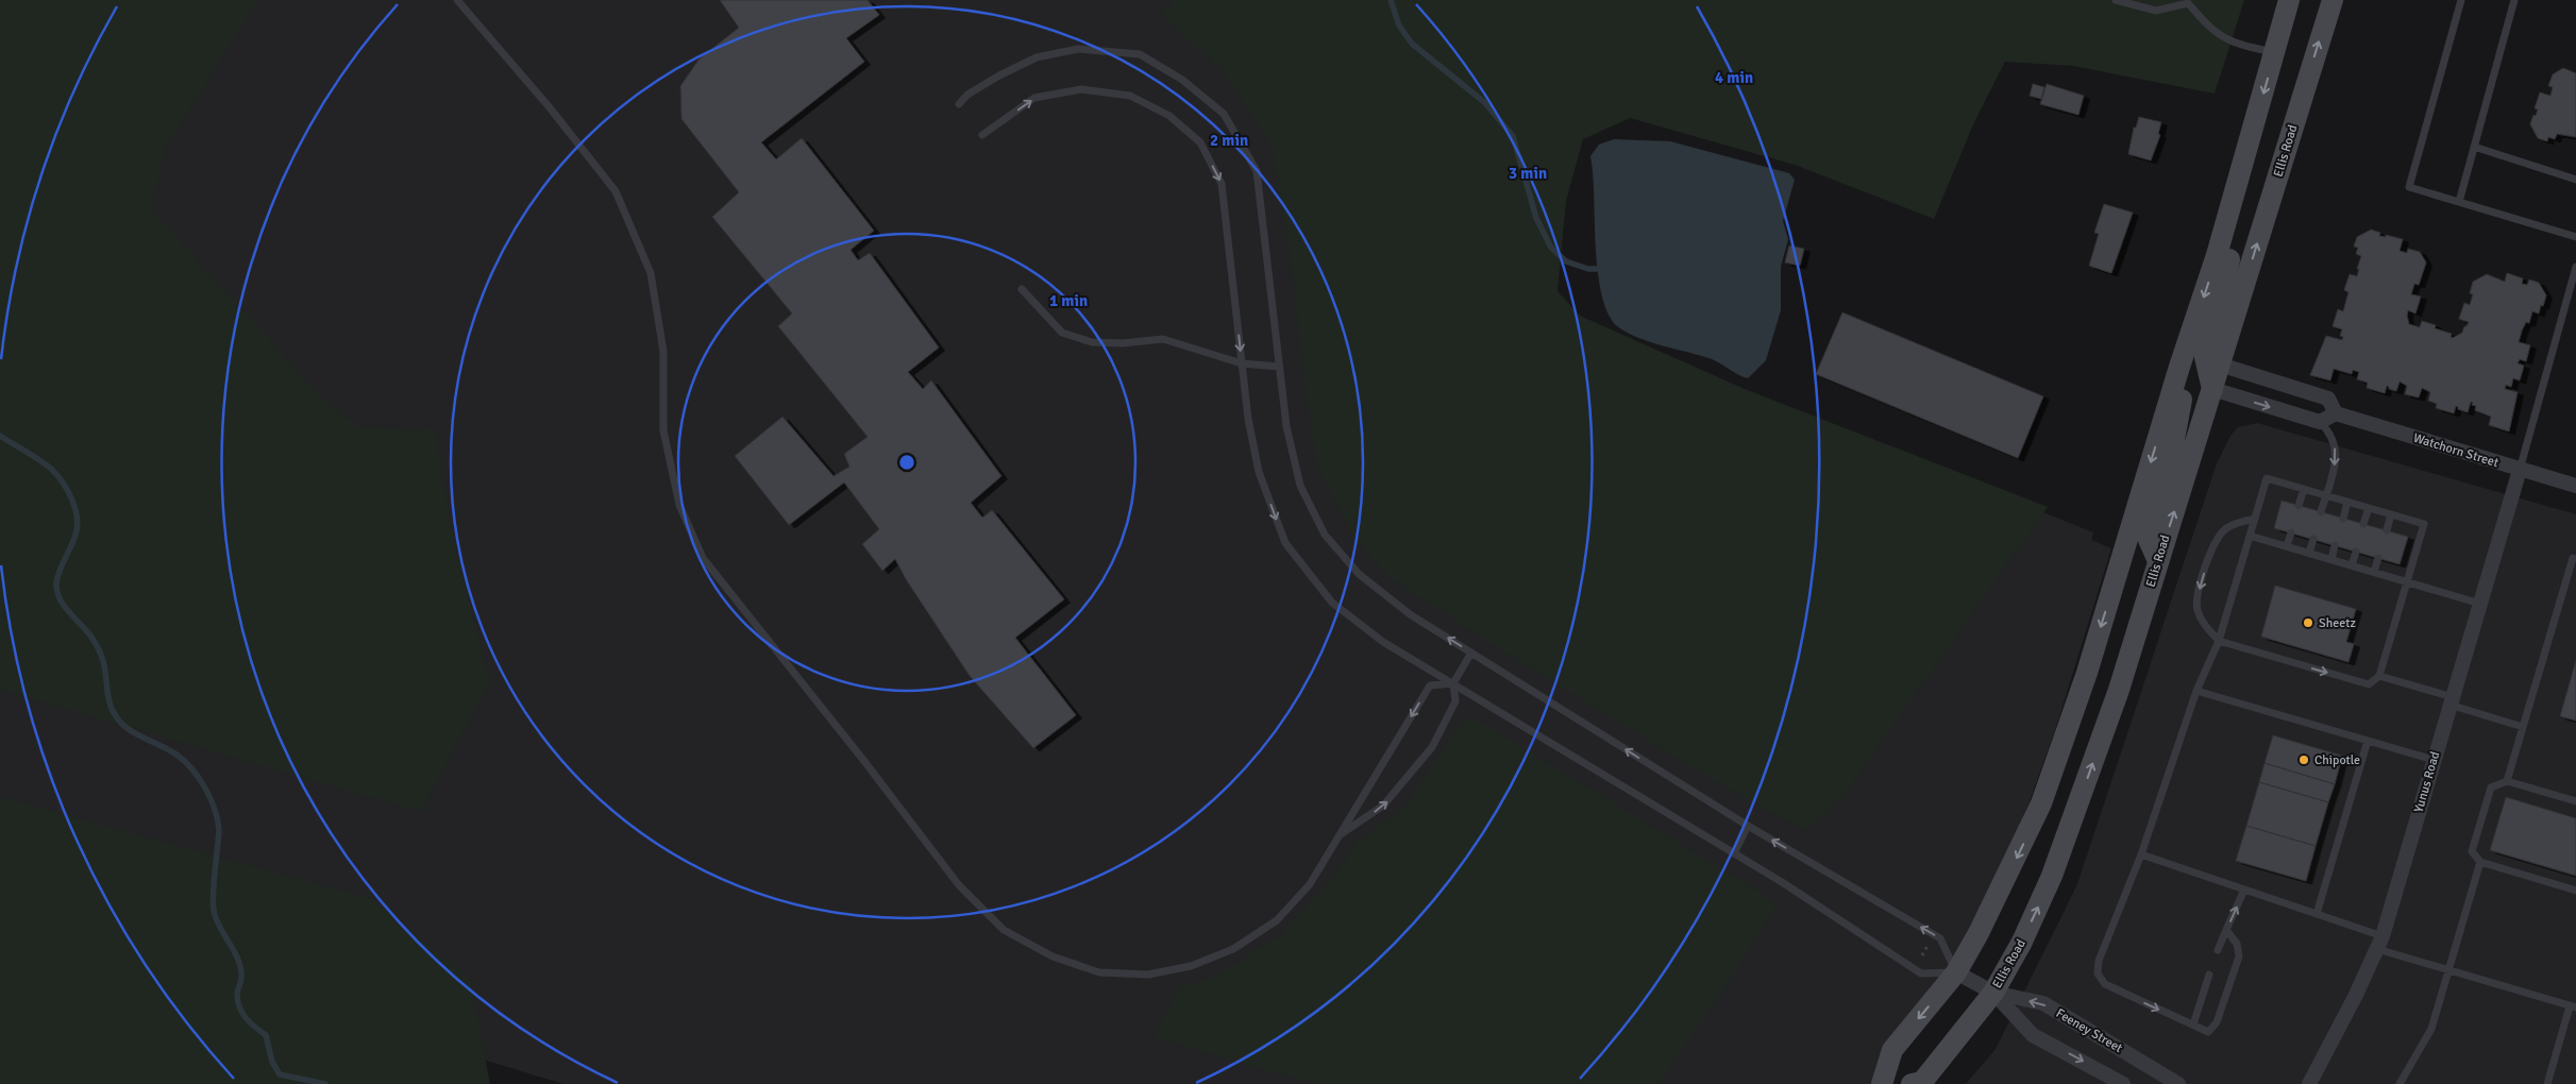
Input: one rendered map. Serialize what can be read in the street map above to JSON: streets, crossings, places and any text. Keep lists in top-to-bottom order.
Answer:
{
  "streets": {
    "main road": ["Ellis Road"],
    "street": ["Watchorn Street", "Yunus Road", "Feeney Street"]
  },
  "crossings": [
    ["Ellis Road", "Watchorn Street"],
    ["Ellis Road", "Feeney Street"],
    ["Watchorn Street", "Yunus Road"]
  ],
  "places": ["Sheetz", "Chipotle"],
  "rings": [
    "4 min",
    "2 min",
    "3 min",
    "1 min"
  ]
}
